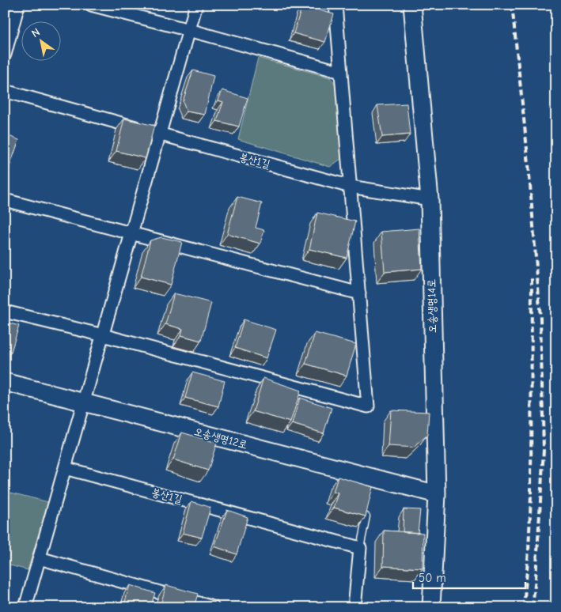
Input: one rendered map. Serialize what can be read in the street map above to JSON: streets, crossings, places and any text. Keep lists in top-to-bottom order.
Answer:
{
  "streets": {
    "street": ["봉산1길", "오송생명14로", "오송생명12로"]
  },
  "crossings": [
    ["봉산1길", "오송생명14로"],
    ["오송생명14로", "오송생명12로"]
  ],
  "scale_bar": "50 m",
  "north": "top left"
}
